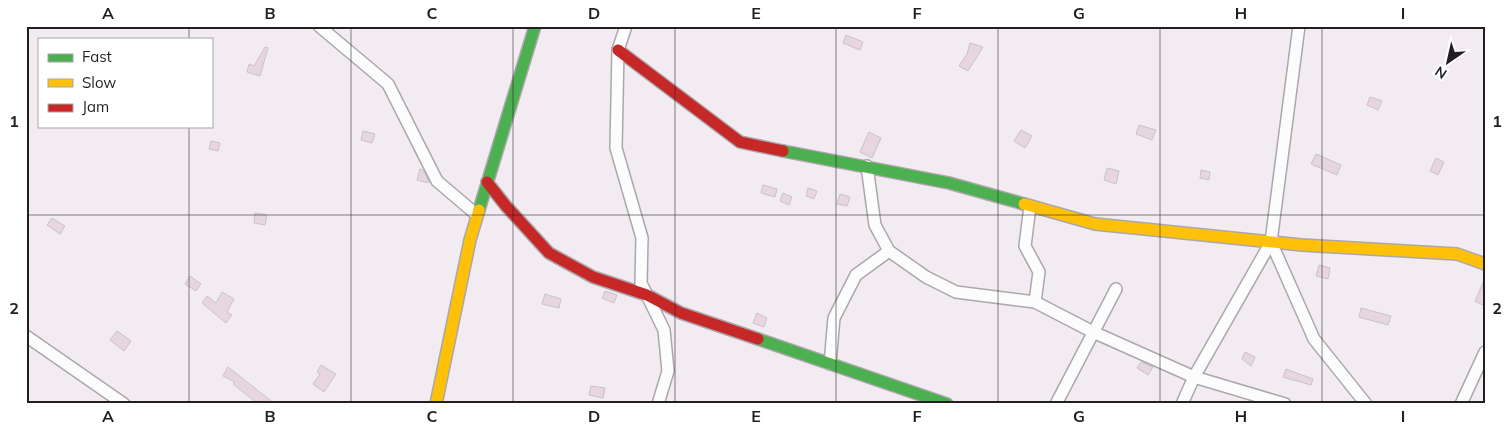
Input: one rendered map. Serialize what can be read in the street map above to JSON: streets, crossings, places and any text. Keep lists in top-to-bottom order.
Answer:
{
  "legend": ["Fast", "Slow", "Jam"],
  "north": "bottom left",
  "grid": {
    "columns": [
      "A",
      "B",
      "C",
      "D",
      "E",
      "F",
      "G",
      "H",
      "I"
    ],
    "rows": ["1", "2"]
  }
}
